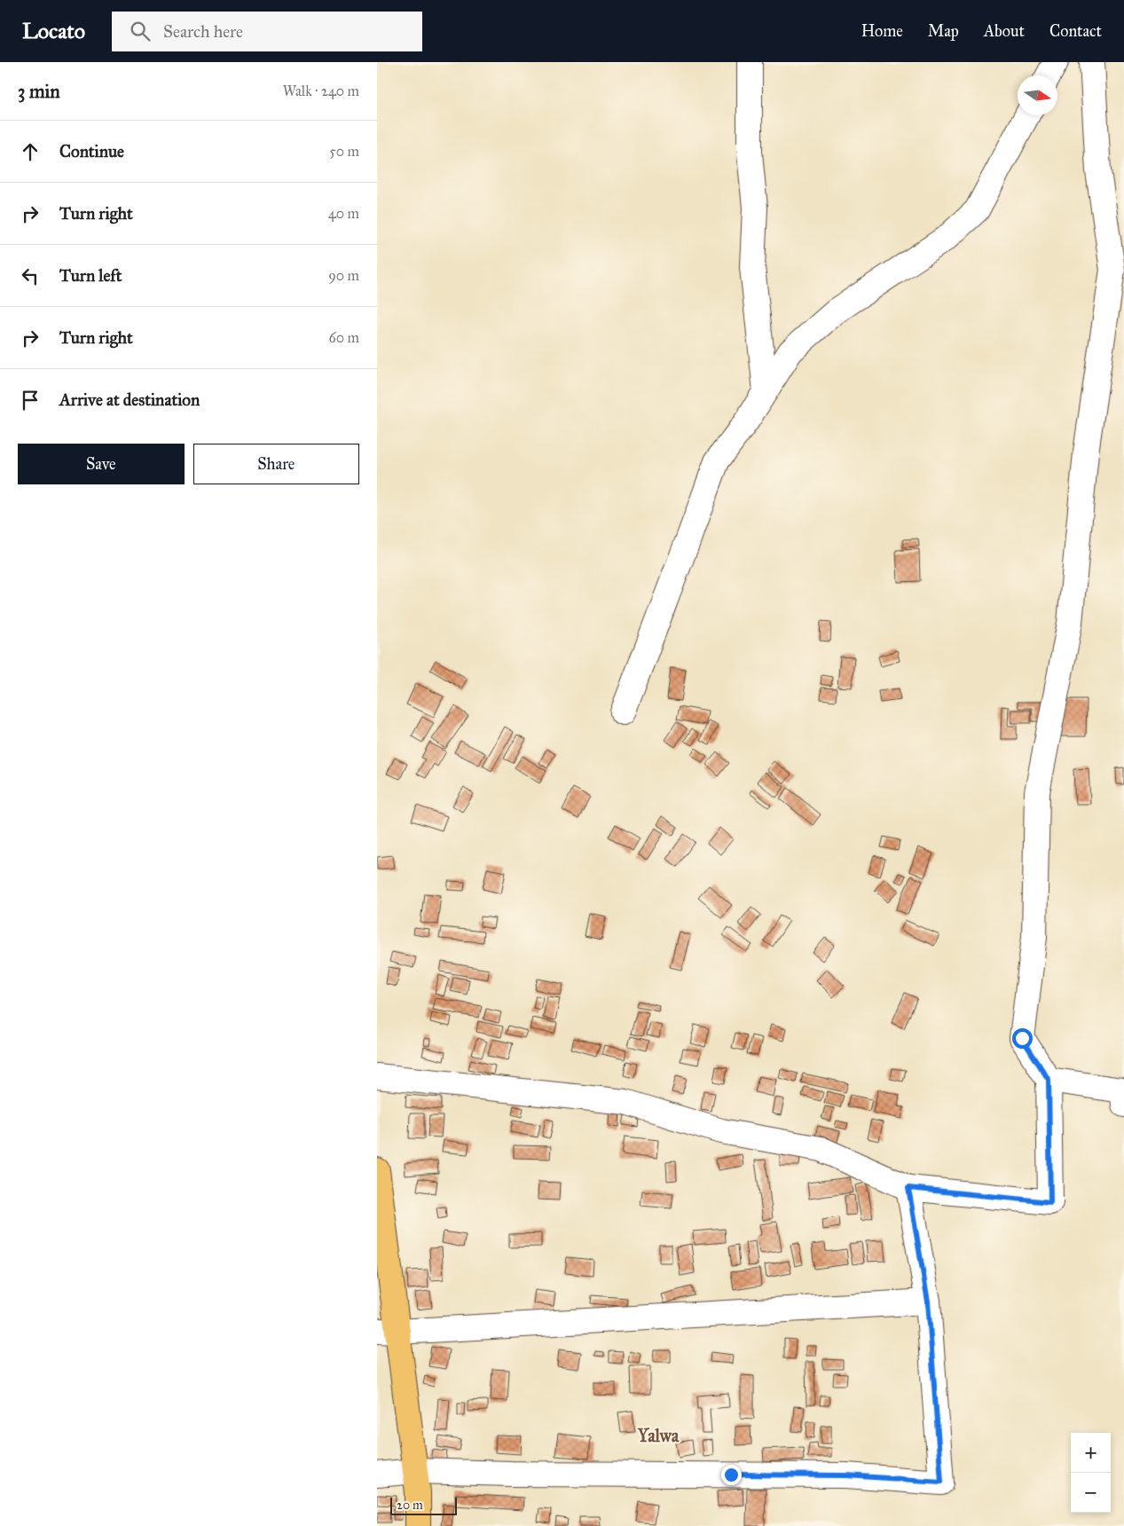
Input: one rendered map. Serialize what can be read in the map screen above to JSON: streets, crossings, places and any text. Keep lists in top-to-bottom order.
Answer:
{
  "districts": ["Yalwa"],
  "scale_bar": "20 m",
  "north": "right",
  "page": {
    "header": "Locato",
    "search": "Search here",
    "nav": [
      "Home",
      "Map",
      "About",
      "Contact"
    ],
    "heading": ["3 min", "Walk · 240 m"],
    "list": [
      ["Continue", "50 m"],
      ["Turn right", "40 m"],
      ["Turn left", "90 m"],
      ["Turn right", "60 m"],
      "Arrive at destination"
    ],
    "buttons": ["Save", "Share"],
    "map_buttons": ["+", "−"],
    "scale": "20 m"
  }
}
